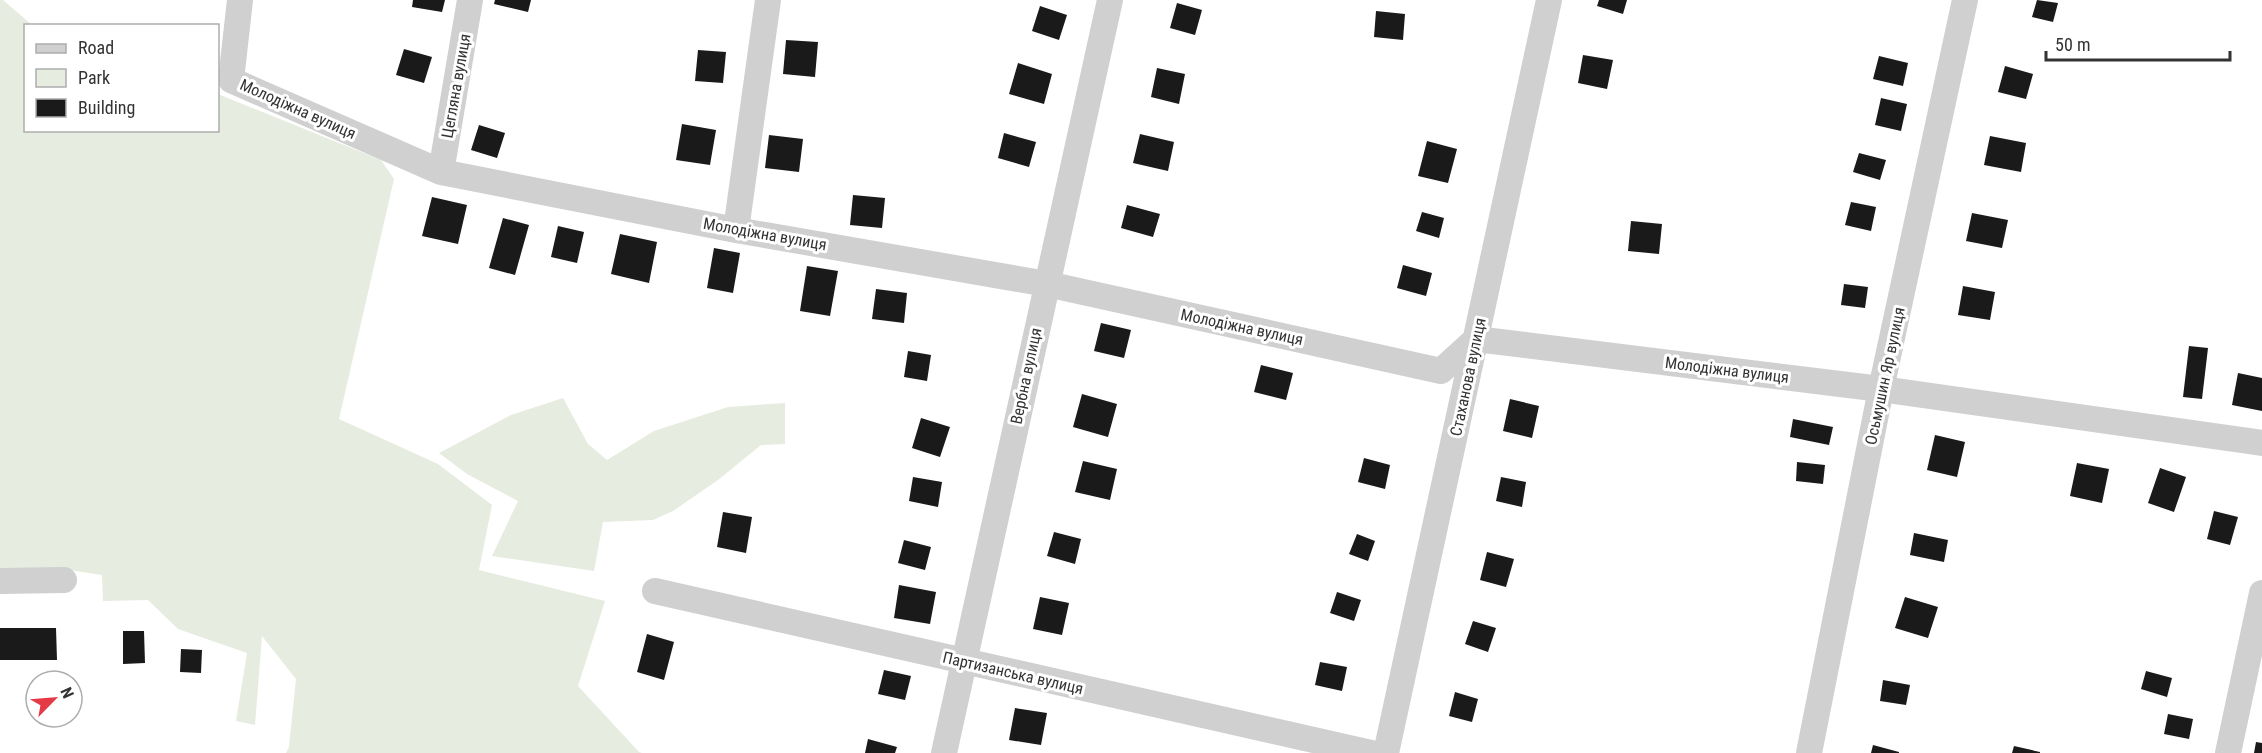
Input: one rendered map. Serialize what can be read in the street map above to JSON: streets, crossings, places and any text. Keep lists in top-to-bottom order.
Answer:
{
  "streets": {
    "street": [
      "Цегляна вулиця",
      "Молодіжна вулиця",
      "Вербна вулиця",
      "Осьмушин Яр вулиця",
      "Стаханова вулиця",
      "Партизанська вулиця"
    ]
  },
  "crossings": [
    ["Цегляна вулиця", "Молодіжна вулиця"],
    ["Молодіжна вулиця", "Вербна вулиця"],
    ["Молодіжна вулиця", "Осьмушин Яр вулиця"],
    ["Молодіжна вулиця", "Стаханова вулиця"],
    ["Вербна вулиця", "Партизанська вулиця"]
  ],
  "legend": ["Road", "Park", "Building"],
  "scale_bar": "50 m",
  "north": "top right"
}
